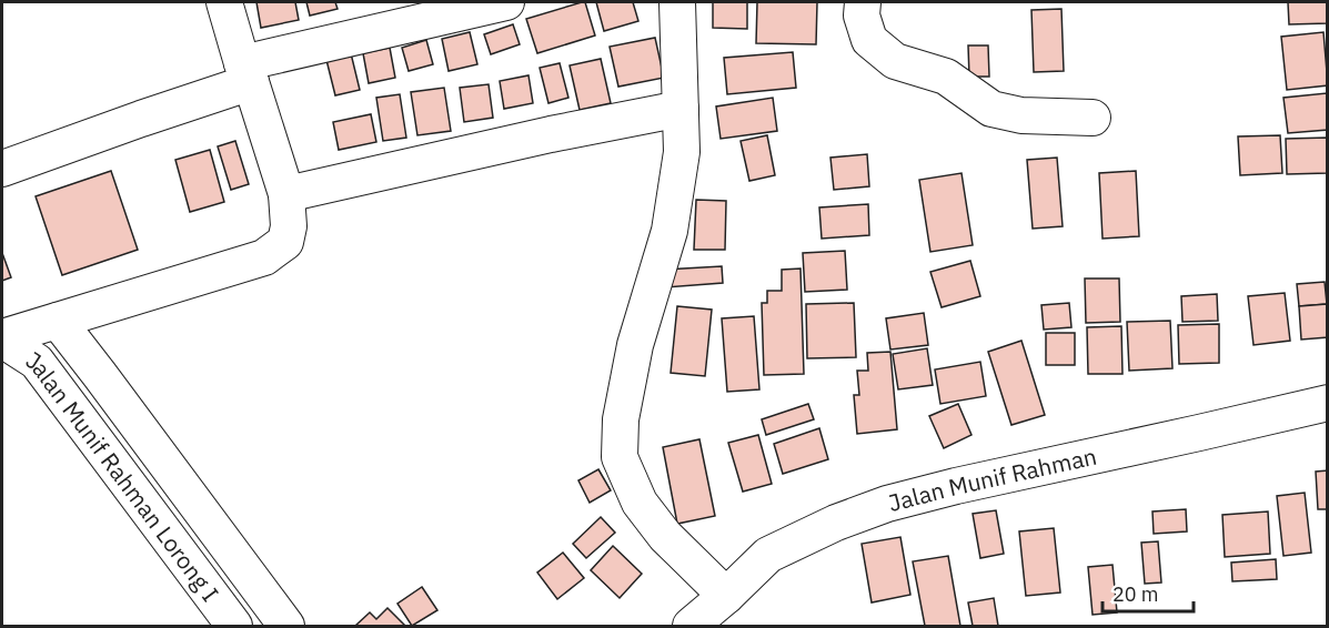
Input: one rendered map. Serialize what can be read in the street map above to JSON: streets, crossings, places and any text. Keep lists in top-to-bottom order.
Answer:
{
  "streets": {
    "street": ["Jalan Munif Rahman Lorong I", "Jalan Munif Rahman"]
  },
  "scale_bar": "20 m"
}
